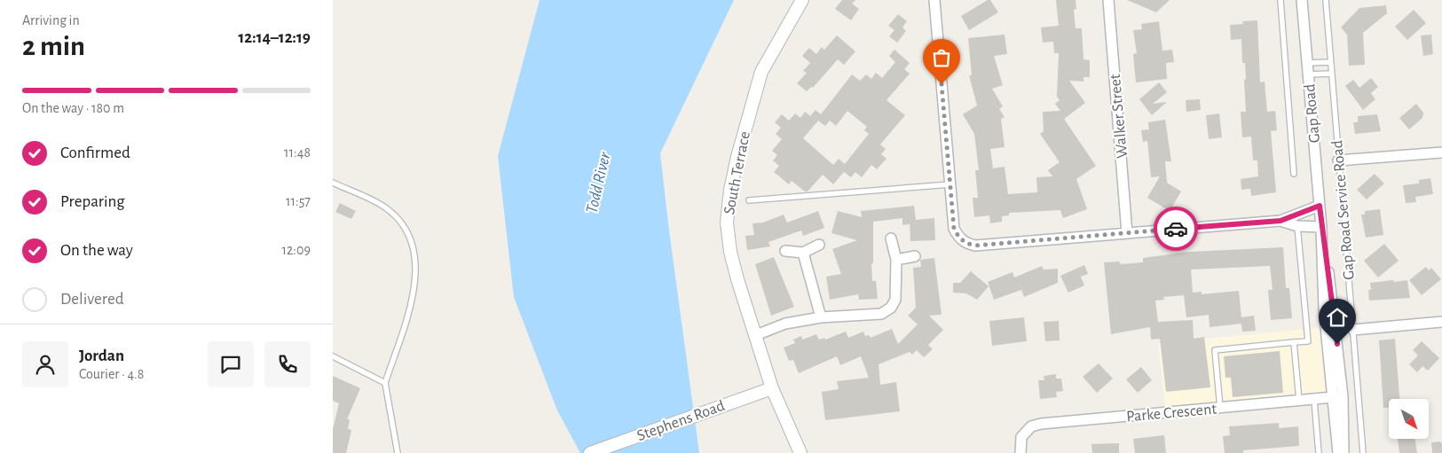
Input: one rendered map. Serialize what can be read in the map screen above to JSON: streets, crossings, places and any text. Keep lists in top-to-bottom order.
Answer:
{
  "streets": {
    "street": [
      "Gap Road",
      "Walker Street",
      "South Terrace",
      "Parke Crescent",
      "Stephens Road"
    ],
    "lane": ["Gap Road Service Road"]
  },
  "crossings": [
    ["Gap Road", "Parke Crescent"],
    ["South Terrace", "Stephens Road"]
  ],
  "water": ["Todd River"],
  "north": "bottom right",
  "page": {
    "heading": ["2 min", "Arriving in", "12:14–12:19"],
    "panel": ["Jordan", "Courier · 4.8"],
    "bar": "On the way · 180 m",
    "list": [
      ["Confirmed", "11:48"],
      ["Preparing", "11:57"],
      ["On the way", "12:09"],
      "Delivered"
    ]
  }
}
